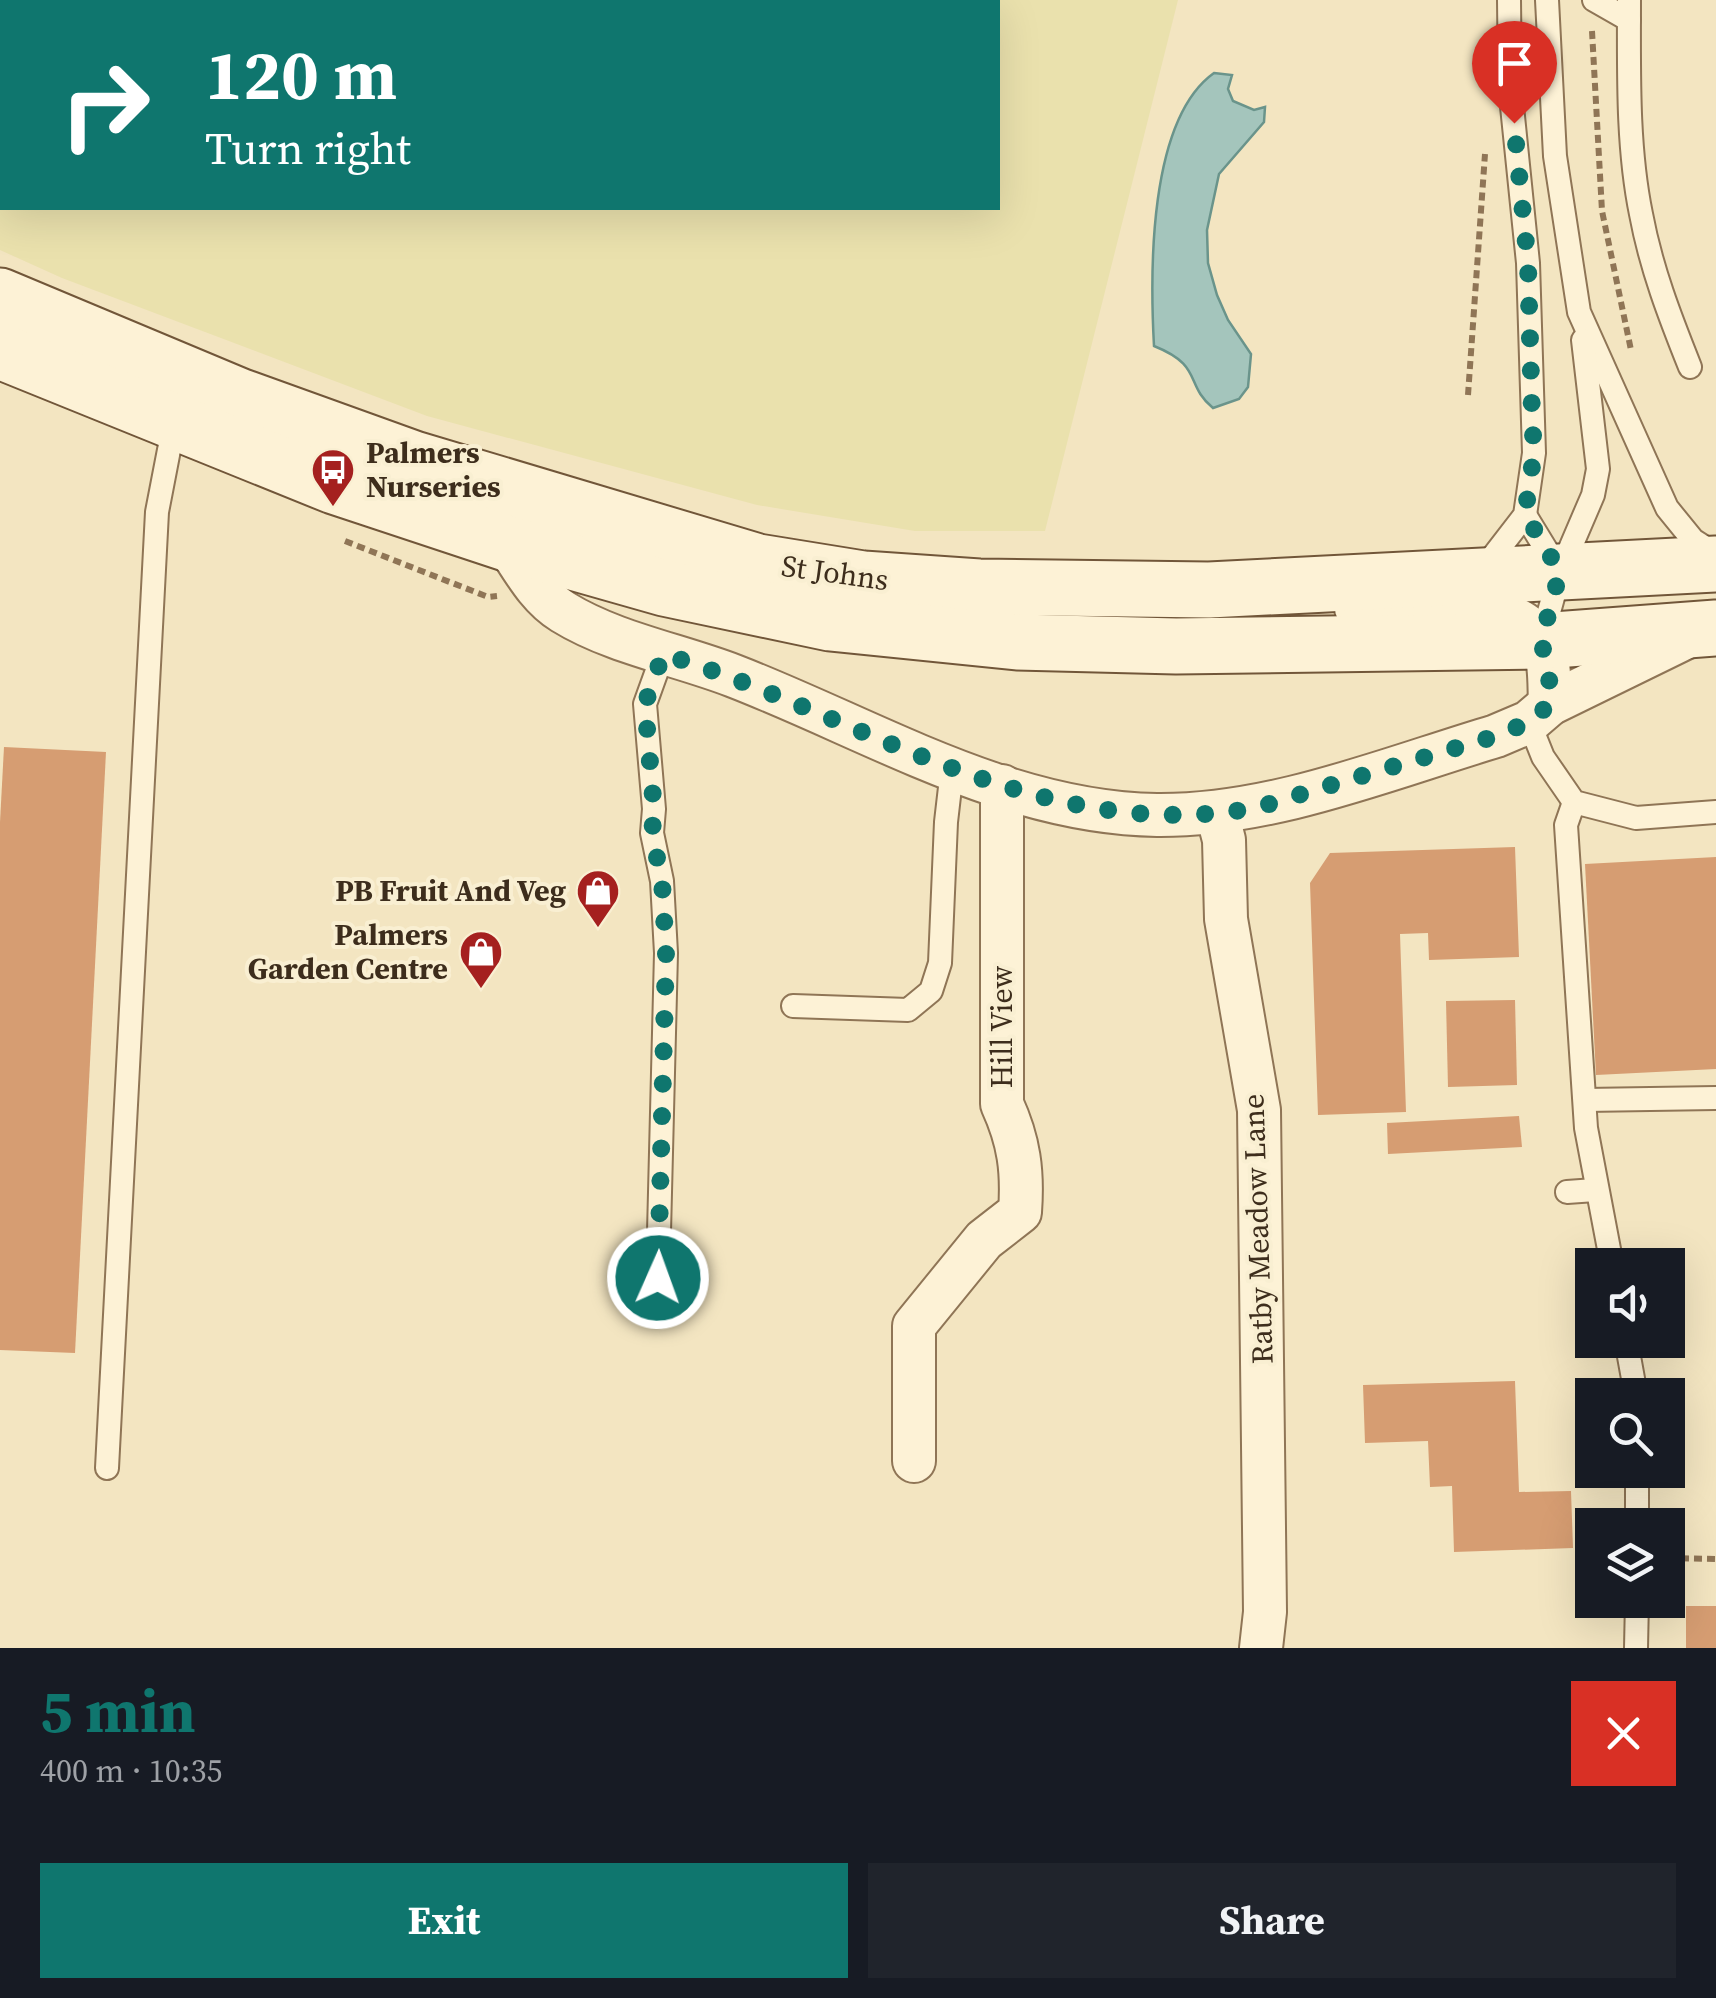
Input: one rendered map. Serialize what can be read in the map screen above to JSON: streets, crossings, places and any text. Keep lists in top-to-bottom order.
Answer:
{
  "streets": {
    "main road": ["St Johns"],
    "street": ["Hill View", "Ratby Meadow Lane"]
  },
  "places": {
    "bus stop": ["Palmers Nurseries"],
    "shop": ["PB Fruit And Veg", "Palmers Garden Centre"]
  },
  "page": {
    "turn": ["120 m", "Turn right"],
    "heading": ["5 min", "400 m · 10:35"],
    "buttons": ["Exit", "Share"]
  }
}
